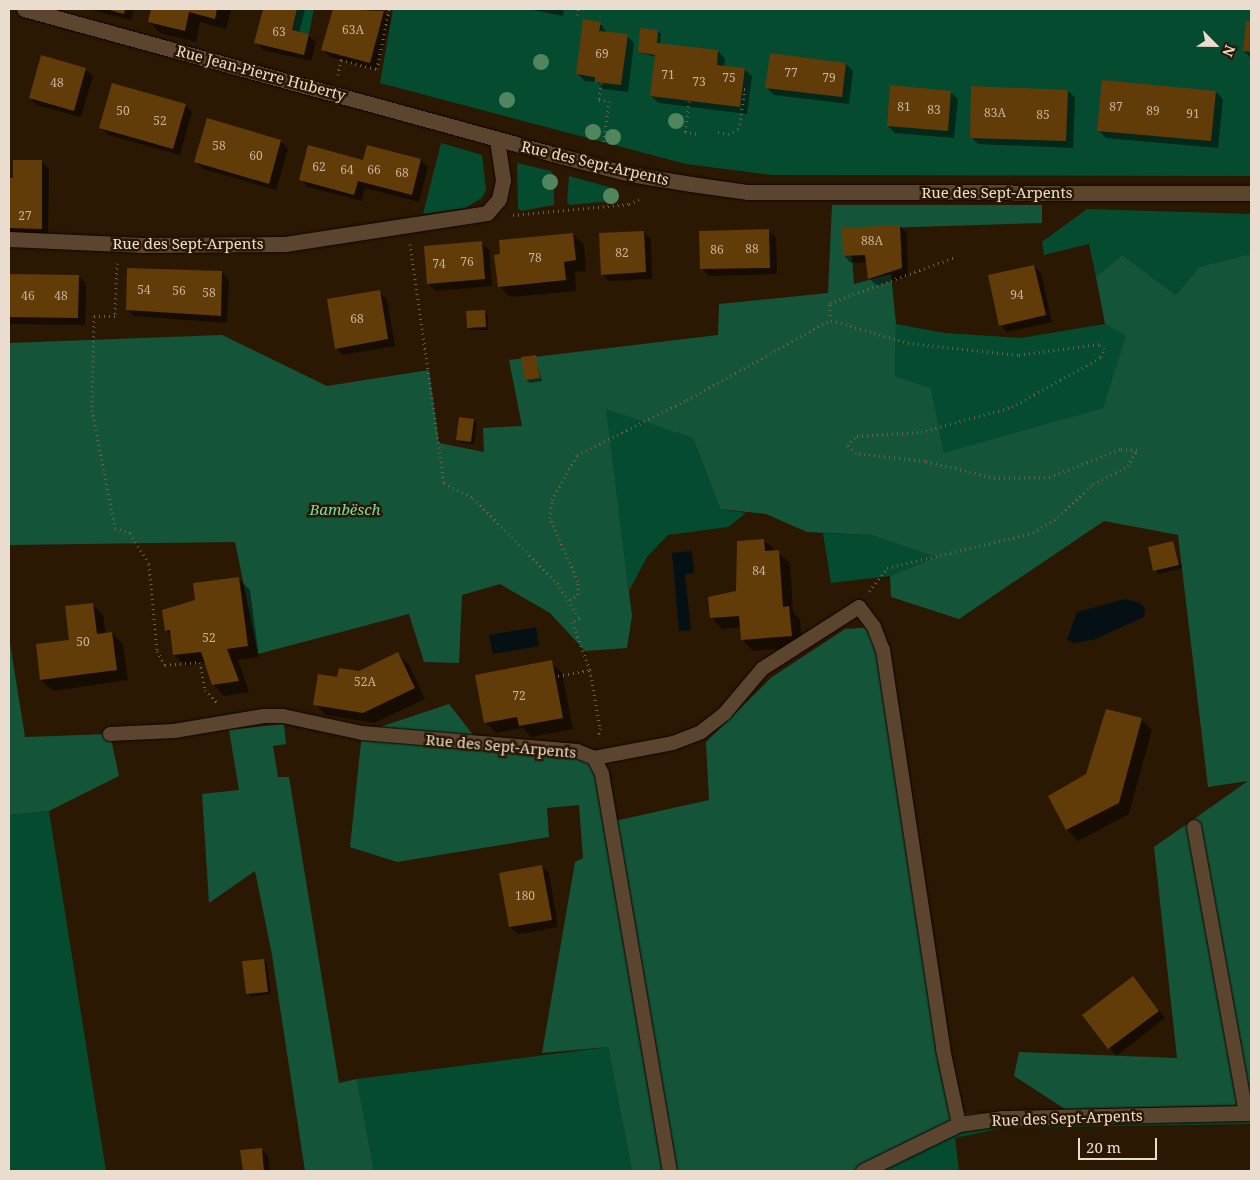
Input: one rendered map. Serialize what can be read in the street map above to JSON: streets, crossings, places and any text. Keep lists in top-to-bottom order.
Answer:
{
  "streets": {
    "street": ["Rue Jean-Pierre Huberty", "Rue des Sept-Arpents"]
  },
  "crossings": [
    ["Rue Jean-Pierre Huberty", "Rue des Sept-Arpents"]
  ],
  "parks": ["Bambësch"],
  "house_numbers": [
    "63A",
    "63",
    "69",
    "77",
    "71",
    "75",
    "79",
    "73",
    "48",
    "81",
    "87",
    "83",
    "50",
    "89",
    "83A",
    "91",
    "85",
    "52",
    "58",
    "60",
    "62",
    "64",
    "66",
    "68",
    "27",
    "88A",
    "88",
    "86",
    "82",
    "78",
    "76",
    "74",
    "54",
    "56",
    "58",
    "94",
    "46",
    "48",
    "68",
    "84",
    "52",
    "50",
    "52A",
    "72",
    "180"
  ],
  "scale_bar": "20 m",
  "north": "bottom right"
}
